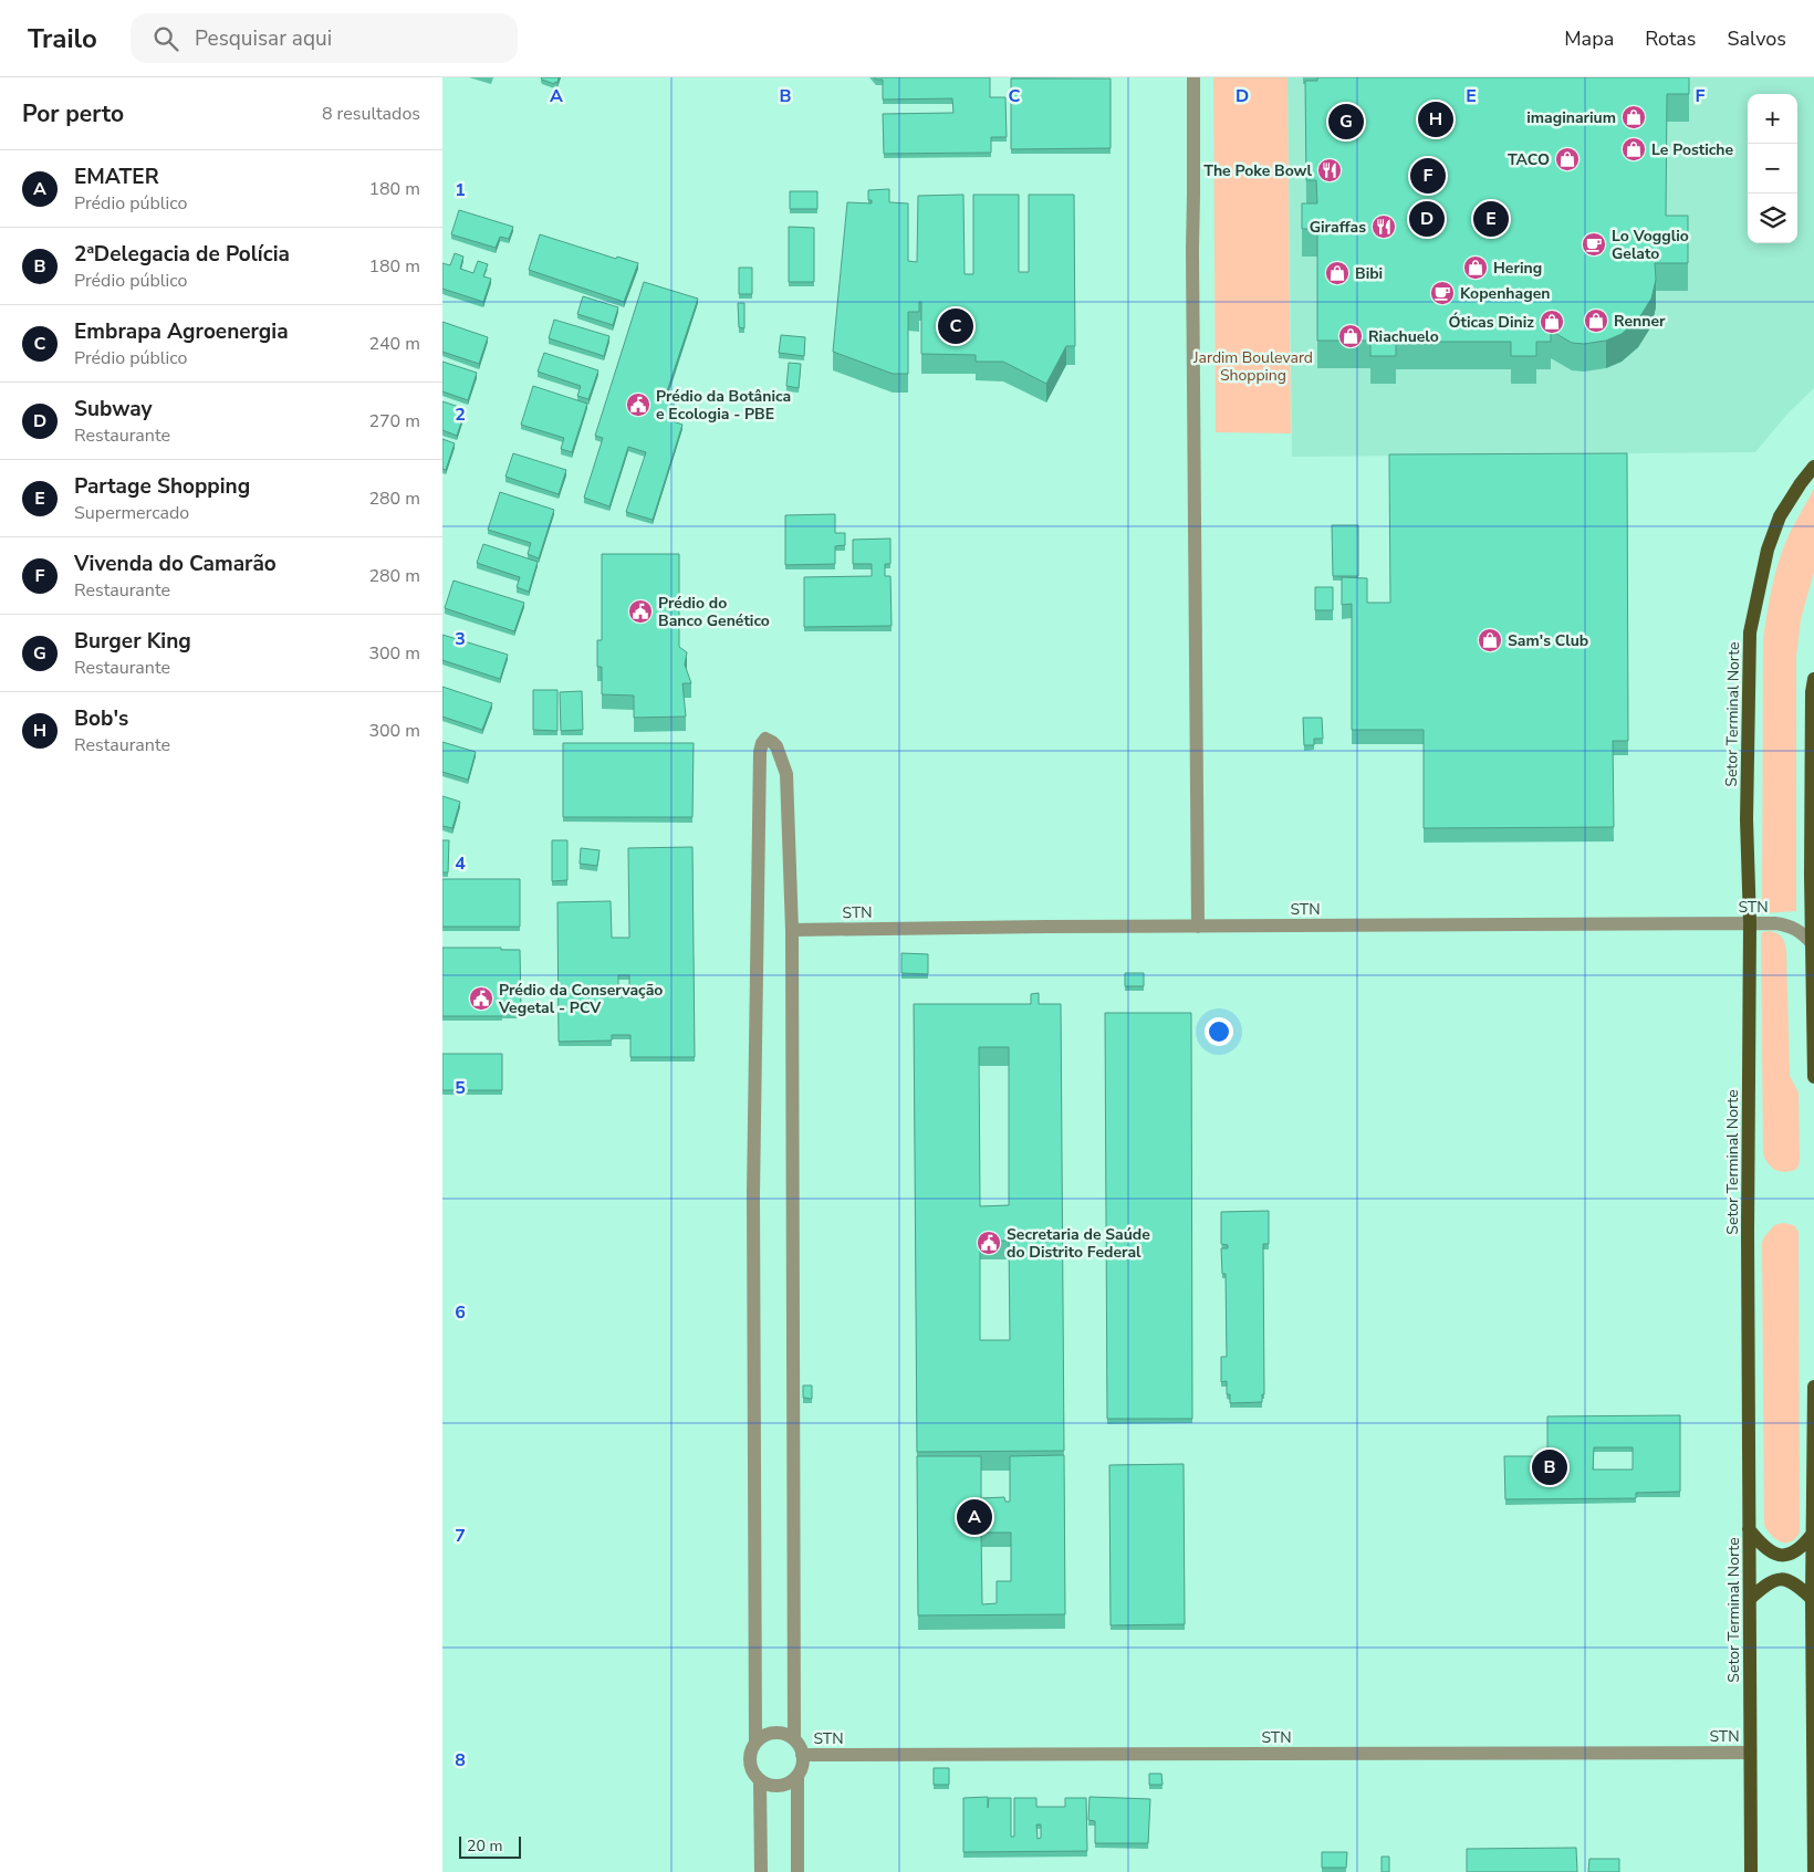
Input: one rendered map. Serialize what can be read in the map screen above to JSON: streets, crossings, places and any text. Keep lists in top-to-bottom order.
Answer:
{
  "streets": {
    "main road": ["Setor Terminal Norte"],
    "street": ["STN"]
  },
  "crossings": [
    ["Setor Terminal Norte", "STN"]
  ],
  "parks": ["Jardim Boulevard Shopping"],
  "places": {
    "shop": [
      "imaginarium",
      "Le Postiche",
      "TACO",
      "Hering",
      "Bibi",
      "Renner",
      "Óticas Diniz",
      "Riachuelo",
      "Sam's Club"
    ],
    "restaurant": ["The Poke Bowl", "Giraffas"],
    "cafe": ["Lo Vogglio Gelato", "Kopenhagen"],
    "public building": [
      "Prédio da Botânica e Ecologia - PBE",
      "Prédio do Banco Genético",
      "Prédio da Conservação Vegetal - PCV",
      "Secretaria de Saúde do Distrito Federal"
    ]
  },
  "scale_bar": "20 m",
  "page": {
    "header": "Trailo",
    "search": "Pesquisar aqui",
    "nav": ["Mapa", "Rotas", "Salvos"],
    "heading": ["Por perto", "8 resultados"],
    "map_buttons": ["+", "−"],
    "pins": [
      "H",
      "G",
      "F",
      "D",
      "E",
      "C",
      "B",
      "A"
    ],
    "list": [
      {
        "mark": "A",
        "name": "EMATER",
        "note": "Prédio público",
        "value": "180 m"
      },
      {
        "mark": "B",
        "name": "2ªDelegacia de Polícia",
        "note": "Prédio público",
        "value": "180 m"
      },
      {
        "mark": "C",
        "name": "Embrapa Agroenergia",
        "note": "Prédio público",
        "value": "240 m"
      },
      {
        "mark": "D",
        "name": "Subway",
        "note": "Restaurante",
        "value": "270 m"
      },
      {
        "mark": "E",
        "name": "Partage Shopping",
        "note": "Supermercado",
        "value": "280 m"
      },
      {
        "mark": "F",
        "name": "Vivenda do Camarão",
        "note": "Restaurante",
        "value": "280 m"
      },
      {
        "mark": "G",
        "name": "Burger King",
        "note": "Restaurante",
        "value": "300 m"
      },
      {
        "mark": "H",
        "name": "Bob's",
        "note": "Restaurante",
        "value": "300 m"
      }
    ],
    "scale": "20 m"
  },
  "grid": {
    "columns": [
      "A",
      "B",
      "C",
      "D",
      "E",
      "F"
    ],
    "rows": [
      "1",
      "2",
      "3",
      "4",
      "5",
      "6",
      "7",
      "8"
    ]
  }
}
